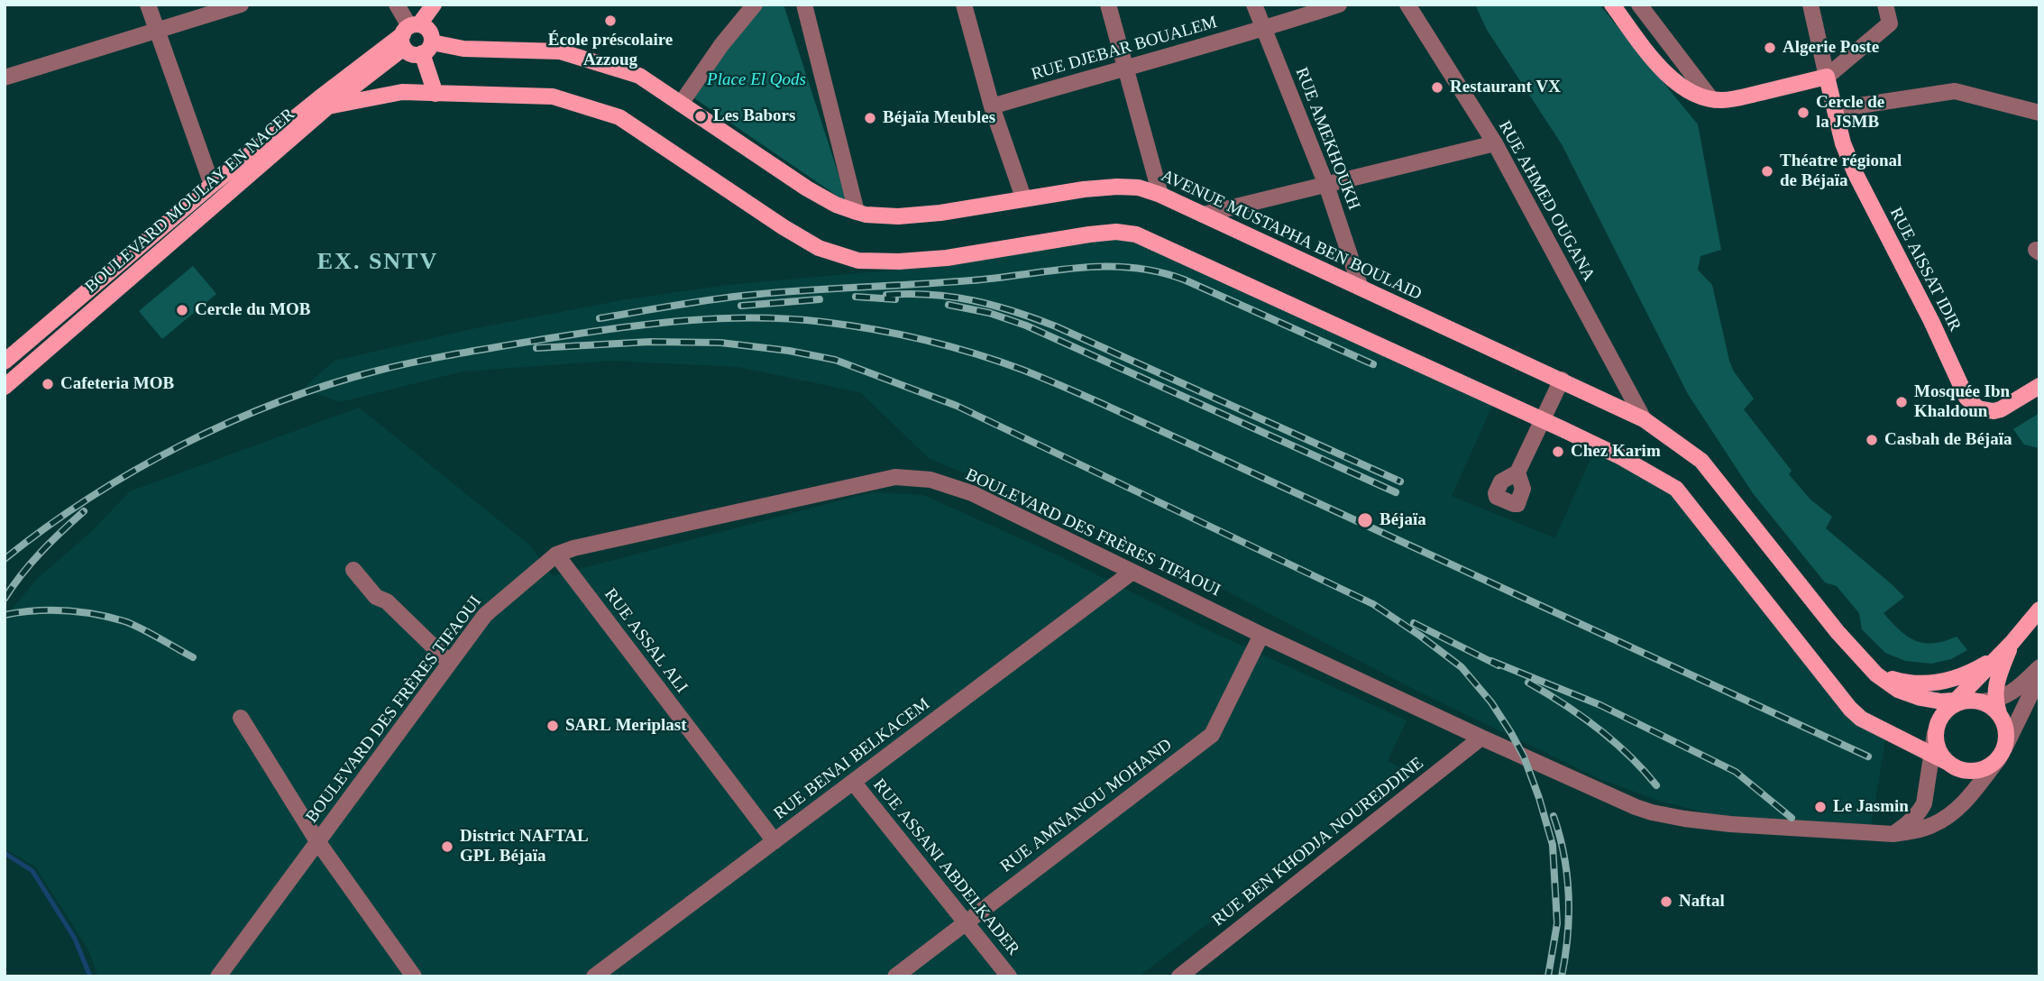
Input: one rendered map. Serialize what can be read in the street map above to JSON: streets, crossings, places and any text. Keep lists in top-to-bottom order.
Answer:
{
  "streets": {
    "main road": ["BOULEVARD MOULAY EN NACER", "AVENUE MUSTAPHA BEN BOULAID", "RUE AISSAT IDIR"],
    "street": [
      "RUE DJEBAR BOUALEM",
      "RUE AMEKHOUKH",
      "RUE AHMED OUGANA",
      "BOULEVARD DES FRÈRES TIFAOUI",
      "RUE ASSAL ALI",
      "RUE BENAI BELKACEM",
      "RUE AMNANOU MOHAND",
      "RUE BEN KHODJA NOUREDDINE",
      "RUE ASSANI ABDELKADER"
    ]
  },
  "crossings": [
    ["RUE DJEBAR BOUALEM", "RUE AMEKHOUKH"],
    ["RUE AMEKHOUKH", "AVENUE MUSTAPHA BEN BOULAID"],
    ["BOULEVARD MOULAY EN NACER", "AVENUE MUSTAPHA BEN BOULAID"],
    ["RUE AHMED OUGANA", "AVENUE MUSTAPHA BEN BOULAID"],
    ["AVENUE MUSTAPHA BEN BOULAID", "BOULEVARD DES FRÈRES TIFAOUI"],
    ["BOULEVARD DES FRÈRES TIFAOUI", "RUE ASSAL ALI"],
    ["BOULEVARD DES FRÈRES TIFAOUI", "RUE BENAI BELKACEM"],
    ["BOULEVARD DES FRÈRES TIFAOUI", "RUE AMNANOU MOHAND"],
    ["BOULEVARD DES FRÈRES TIFAOUI", "RUE BEN KHODJA NOUREDDINE"],
    ["RUE ASSAL ALI", "RUE BENAI BELKACEM"],
    ["RUE BENAI BELKACEM", "RUE ASSANI ABDELKADER"],
    ["RUE AMNANOU MOHAND", "RUE ASSANI ABDELKADER"]
  ],
  "districts": ["EX. SNTV"],
  "parks": ["Place El Qods"],
  "places": [
    "École préscolaire Azzoug",
    "Algerie Poste",
    "Restaurant VX",
    "Cercle de la JSMB",
    "Les Babors",
    "Béjaïa Meubles",
    "Théatre régional de Béjaïa",
    "Cercle du MOB",
    "Cafeteria MOB",
    "Mosquée Ibn Khaldoun",
    "Casbah de Béjaïa",
    "Chez Karim",
    "Béjaïa",
    "SARL Meriplast",
    "Le Jasmin",
    "District NAFTAL GPL Béjaïa",
    "Naftal"
  ]
}
